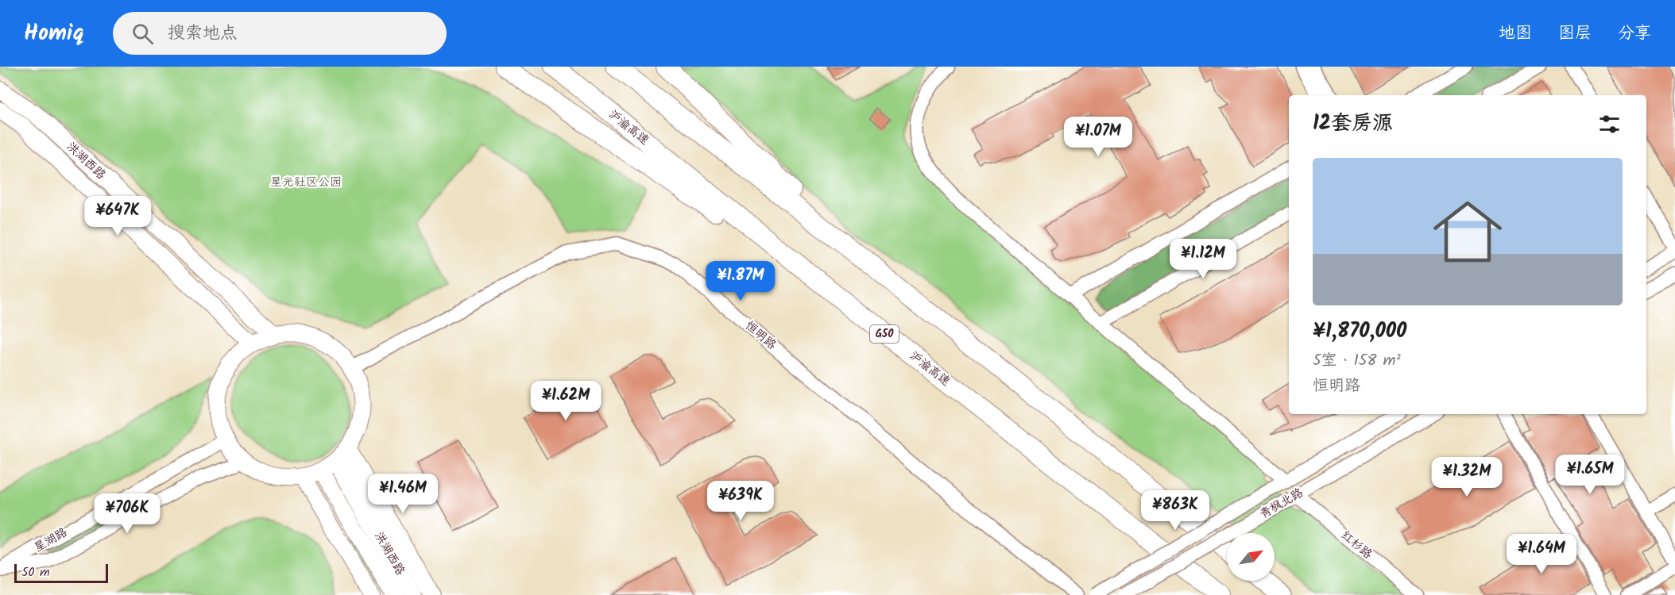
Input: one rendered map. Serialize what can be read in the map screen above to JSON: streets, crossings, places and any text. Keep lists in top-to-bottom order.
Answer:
{
  "streets": {
    "highway": ["沪渝高速", "G50"],
    "main road": ["洪湖西路"],
    "street": [
      "恒明路",
      "青枫北路",
      "星湖路",
      "红杉路"
    ]
  },
  "crossings": [
    ["洪湖西路", "恒明路"],
    ["洪湖西路", "星湖路"],
    ["恒明路", "星湖路"],
    ["青枫北路", "红杉路"]
  ],
  "parks": ["星光社区公园"],
  "scale_bar": "50 m",
  "north": "top right",
  "page": {
    "header": "Homiq",
    "search": "搜索地点",
    "nav": ["地图", "图层", "分享"],
    "heading": "12套房源",
    "price": [
      "¥1.07M",
      "¥647K",
      "¥1.12M",
      "¥1.87M",
      "¥1.62M",
      "¥1.65M",
      "¥1.32M",
      "¥1.46M",
      "¥639K",
      "¥863K",
      "¥706K",
      "¥1.64M"
    ],
    "list": [
      {
        "name": "¥1,870,000",
        "note": "5室 · 158 m² · 恒明路"
      }
    ],
    "scale": "50 m"
  }
}
